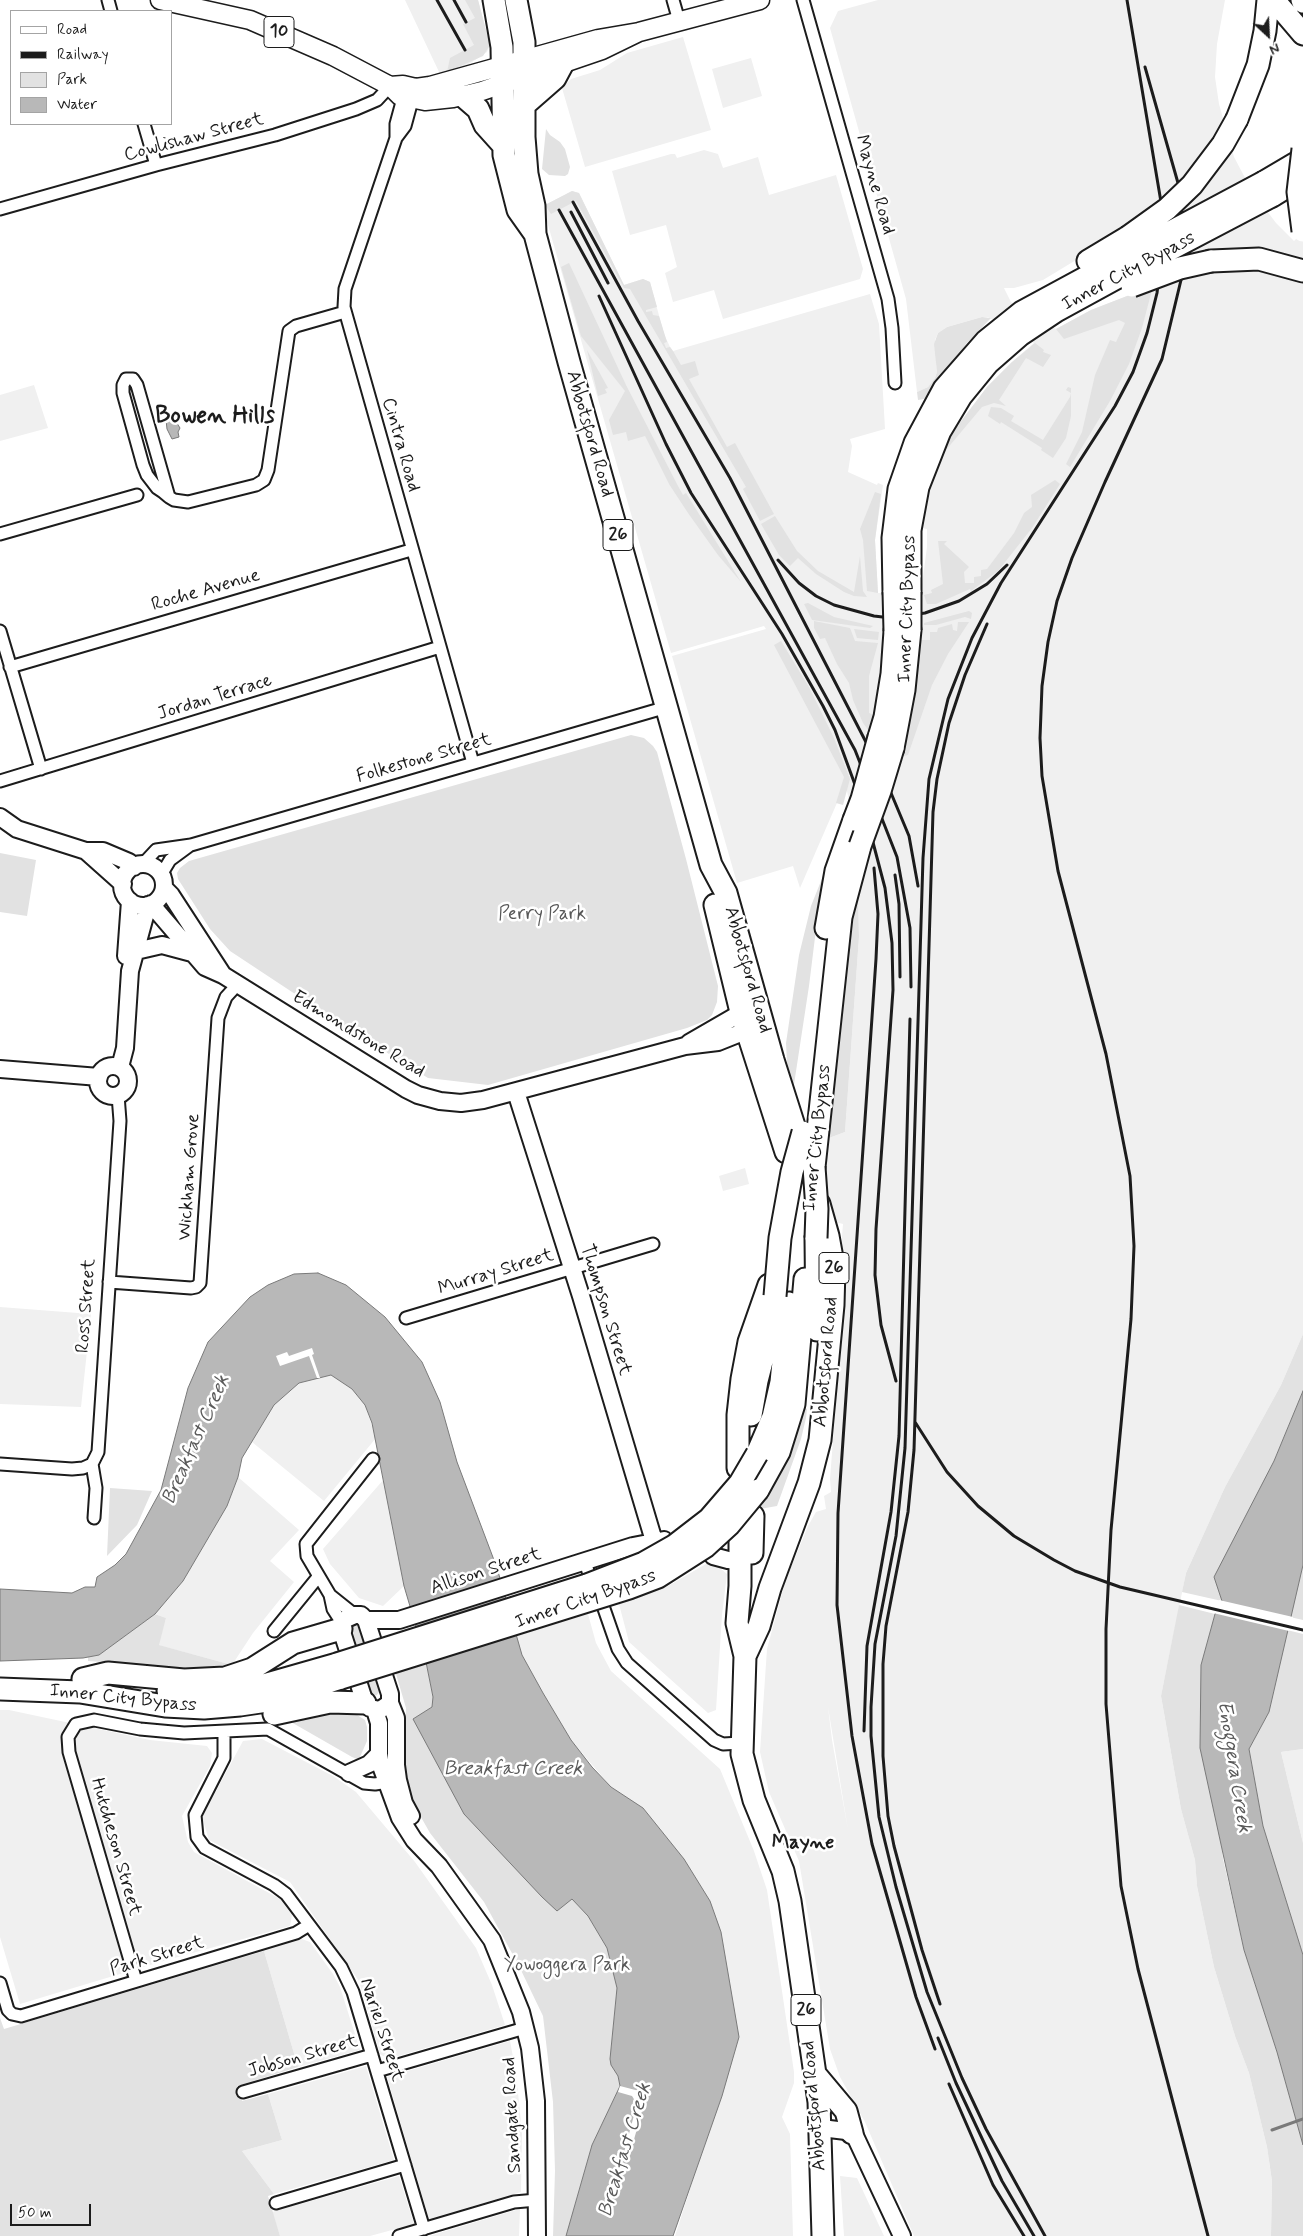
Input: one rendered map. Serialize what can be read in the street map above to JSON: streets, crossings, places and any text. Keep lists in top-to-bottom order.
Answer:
{
  "streets": {
    "highway": ["Inner City Bypass", "Abbotsford Road", "26"],
    "main road": ["10"],
    "street": [
      "Cowlishaw Street",
      "Mayne Road",
      "Cintra Road",
      "Roche Avenue",
      "Jordan Terrace",
      "Folkestone Street",
      "Edmondstone Road",
      "Wickham Grove",
      "Murray Street",
      "Ross Street",
      "Thompson Street",
      "Allison Street",
      "Hutcheson Street",
      "Park Street",
      "Nariel Street",
      "Jobson Street",
      "Sandgate Road"
    ]
  },
  "crossings": [
    ["10", "Cowlishaw Street"],
    ["10", "Abbotsford Road"],
    ["10", "Cintra Road"],
    ["10", "26"],
    ["Cowlishaw Street", "Cintra Road"],
    ["Abbotsford Road", "26"],
    ["Abbotsford Road", "Folkestone Street"],
    ["Abbotsford Road", "Edmondstone Road"],
    ["Cintra Road", "Roche Avenue"],
    ["Cintra Road", "Jordan Terrace"],
    ["Cintra Road", "Folkestone Street"],
    ["Folkestone Street", "Edmondstone Road"],
    ["Edmondstone Road", "Wickham Grove"],
    ["Edmondstone Road", "Thompson Street"],
    ["Wickham Grove", "Ross Street"],
    ["Murray Street", "Thompson Street"],
    ["Thompson Street", "Allison Street"],
    ["Allison Street", "Sandgate Road"],
    ["Hutcheson Street", "Park Street"],
    ["Hutcheson Street", "Nariel Street"],
    ["Park Street", "Nariel Street"],
    ["Nariel Street", "Jobson Street"]
  ],
  "districts": ["Bowen Hills", "Mayne"],
  "water": ["Breakfast Creek", "Enoggera Creek"],
  "parks": ["Perry Park", "Yowoggera Park"],
  "legend": [
    "Road",
    "Railway",
    "Park",
    "Water"
  ],
  "scale_bar": "50 m",
  "north": "bottom right"
}
